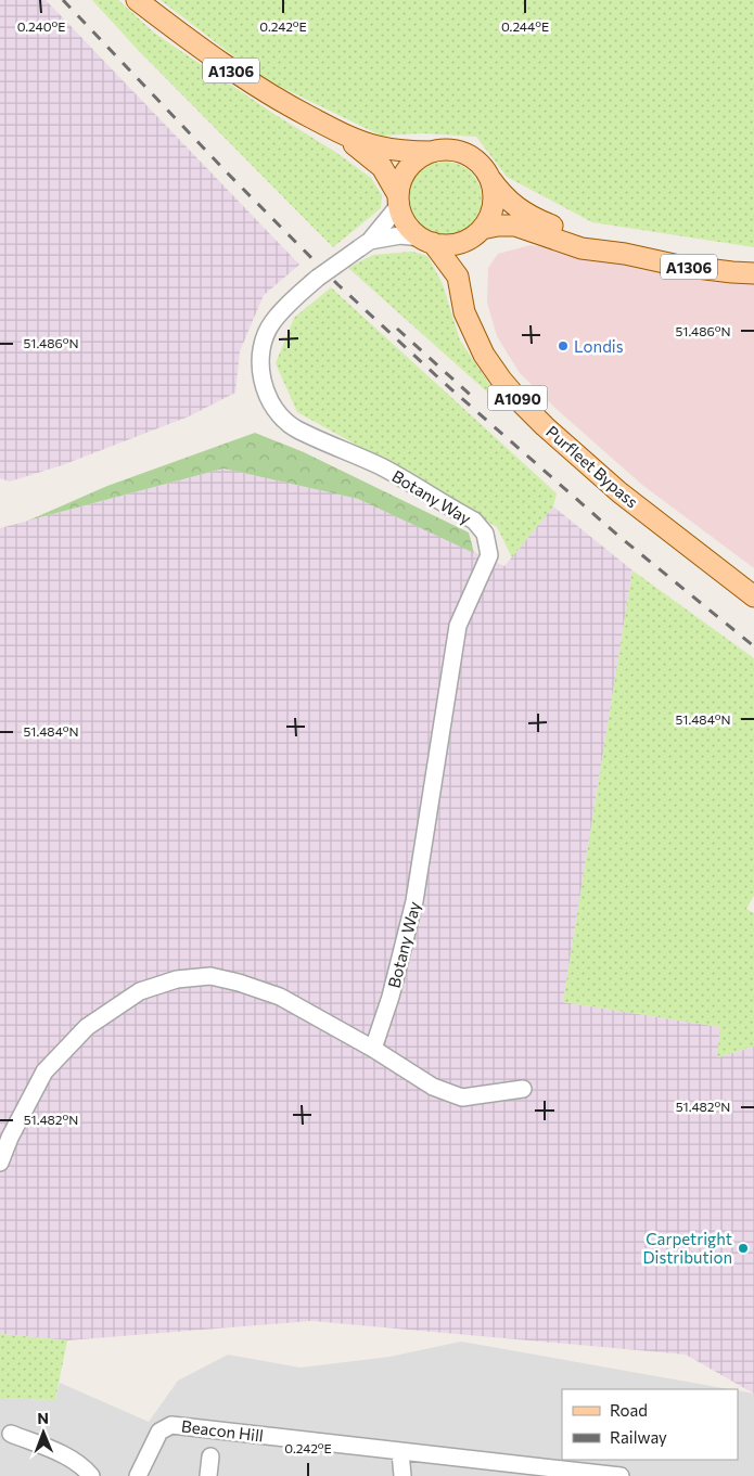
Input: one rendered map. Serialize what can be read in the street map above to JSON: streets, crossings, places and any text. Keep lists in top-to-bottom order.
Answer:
{
  "streets": {
    "main road": ["A1306", "A1090", "Purfleet Bypass"],
    "street": ["Botany Way", "Beacon Hill"]
  },
  "crossings": [
    ["A1306", "Purfleet Bypass"],
    ["A1306", "Botany Way"],
    ["Purfleet Bypass", "Botany Way"]
  ],
  "places": ["Londis", "Carpetright Distribution"],
  "legend": ["Road", "Railway"],
  "north": "top",
  "coordinates": [
    "0.240°E",
    "0.242°E",
    "0.244°E",
    "51.486°N",
    "51.484°N",
    "51.482°N"
  ]
}
